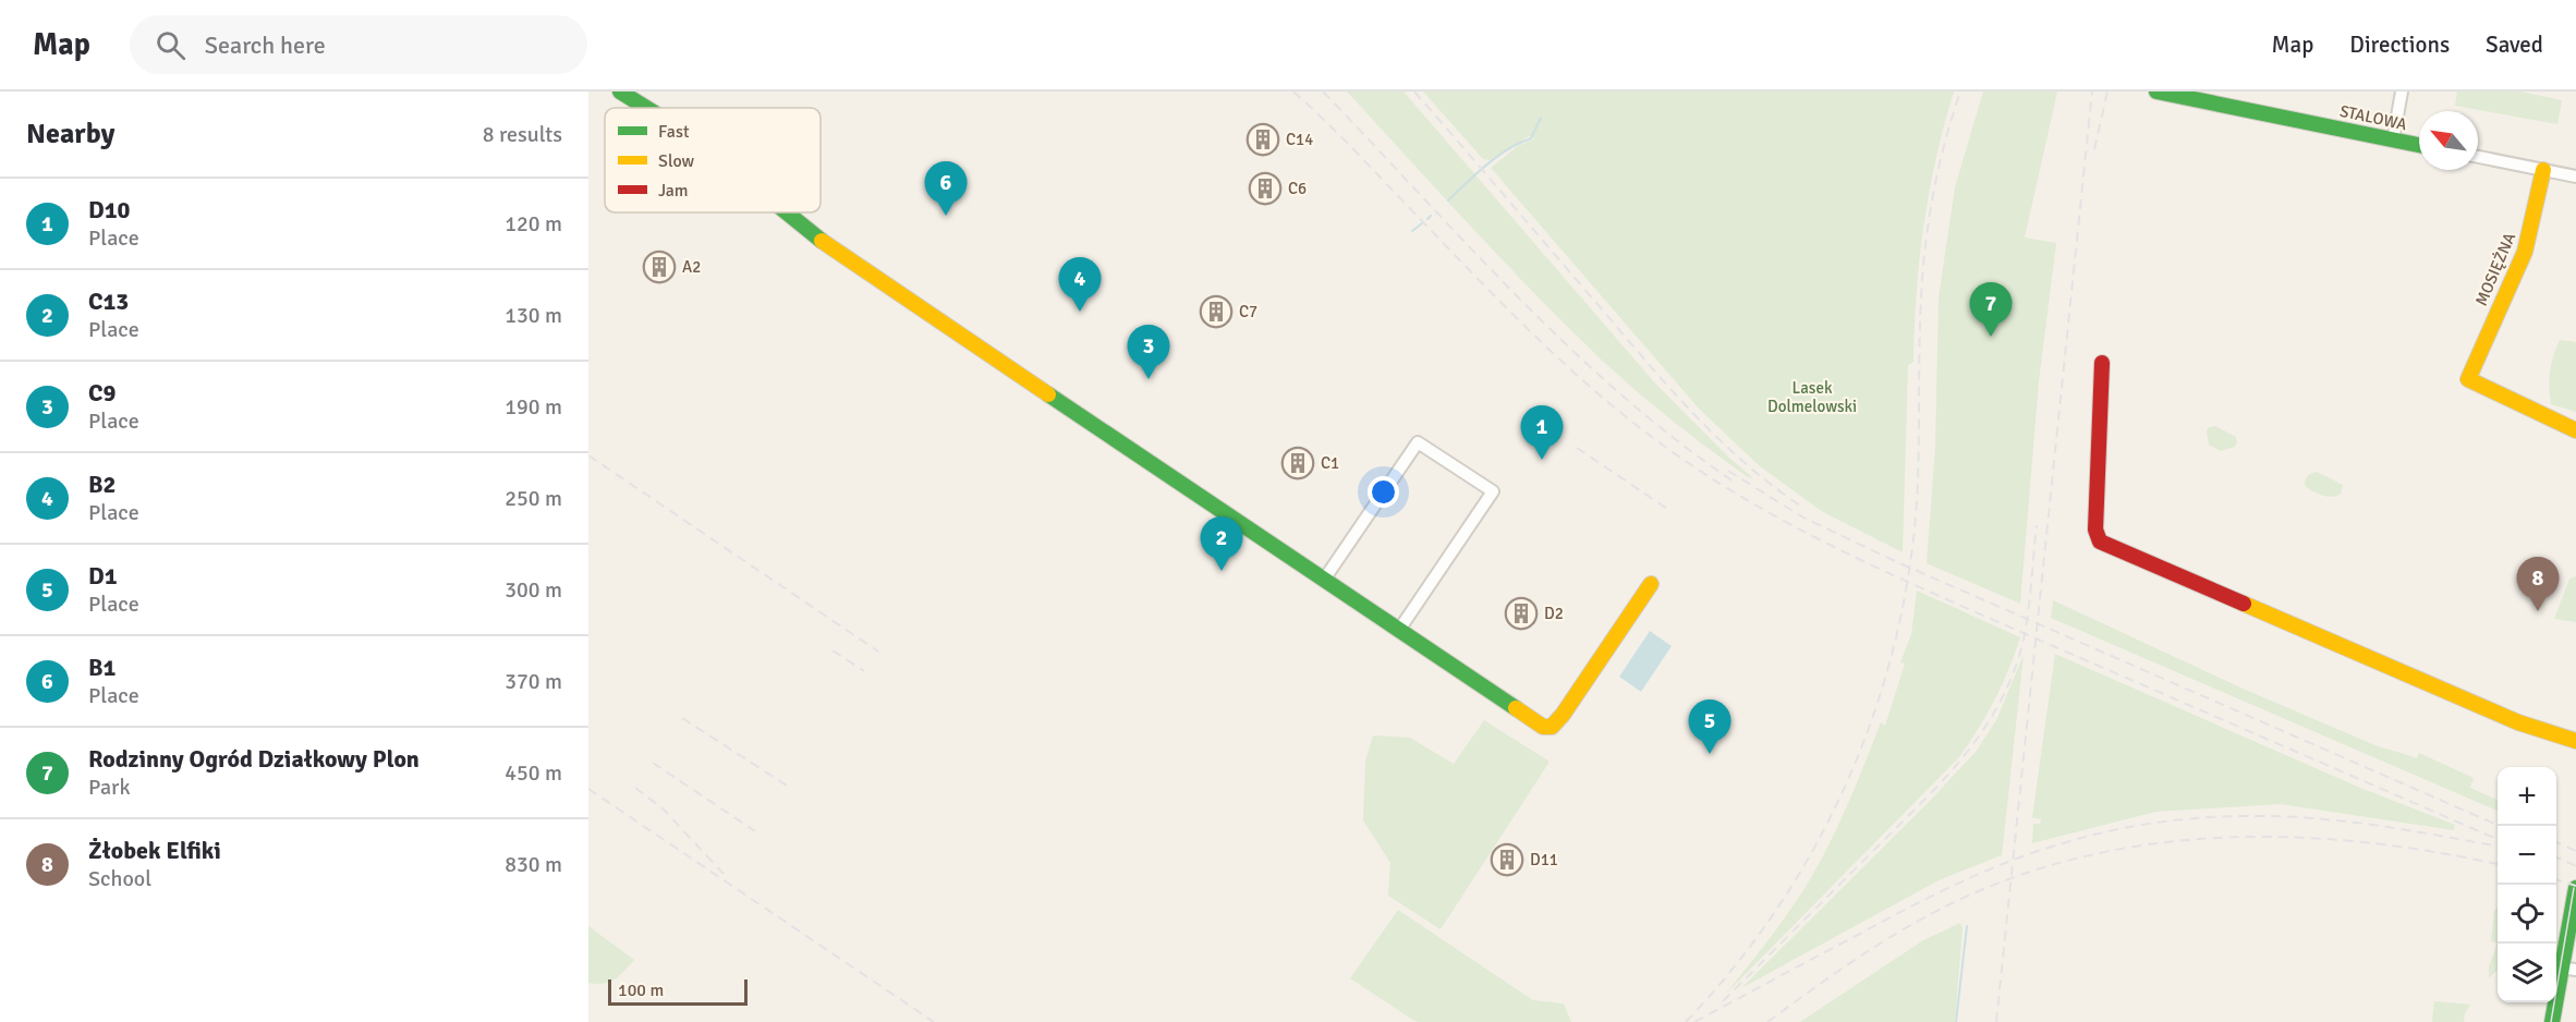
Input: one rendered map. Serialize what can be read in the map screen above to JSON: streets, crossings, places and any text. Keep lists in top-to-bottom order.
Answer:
{
  "streets": {
    "street": ["STALOWA", "MOSIĘŻNA"]
  },
  "parks": ["Lasek Dolmelowski"],
  "places": {
    "building": [
      "C14",
      "C6",
      "A2",
      "C7",
      "C1",
      "D2",
      "D11"
    ]
  },
  "legend": ["Fast", "Slow", "Jam"],
  "scale_bar": "100 m",
  "north": "top left",
  "page": {
    "header": "Map",
    "search": "Search here",
    "nav": ["Map", "Directions", "Saved"],
    "heading": ["Nearby", "8 results"],
    "pins": [
      "6",
      "4",
      "7",
      "3",
      "1",
      "2",
      "8",
      "5"
    ],
    "list": [
      {
        "mark": "1",
        "name": "D10",
        "note": "Place",
        "value": "120 m"
      },
      {
        "mark": "2",
        "name": "C13",
        "note": "Place",
        "value": "130 m"
      },
      {
        "mark": "3",
        "name": "C9",
        "note": "Place",
        "value": "190 m"
      },
      {
        "mark": "4",
        "name": "B2",
        "note": "Place",
        "value": "250 m"
      },
      {
        "mark": "5",
        "name": "D1",
        "note": "Place",
        "value": "300 m"
      },
      {
        "mark": "6",
        "name": "B1",
        "note": "Place",
        "value": "370 m"
      },
      {
        "mark": "7",
        "name": "Rodzinny Ogród Działkowy Plon",
        "note": "Park",
        "value": "450 m"
      },
      {
        "mark": "8",
        "name": "Żłobek Elfiki",
        "note": "School",
        "value": "830 m"
      }
    ],
    "map_buttons": ["+", "−"],
    "scale": "100 m"
  }
}
